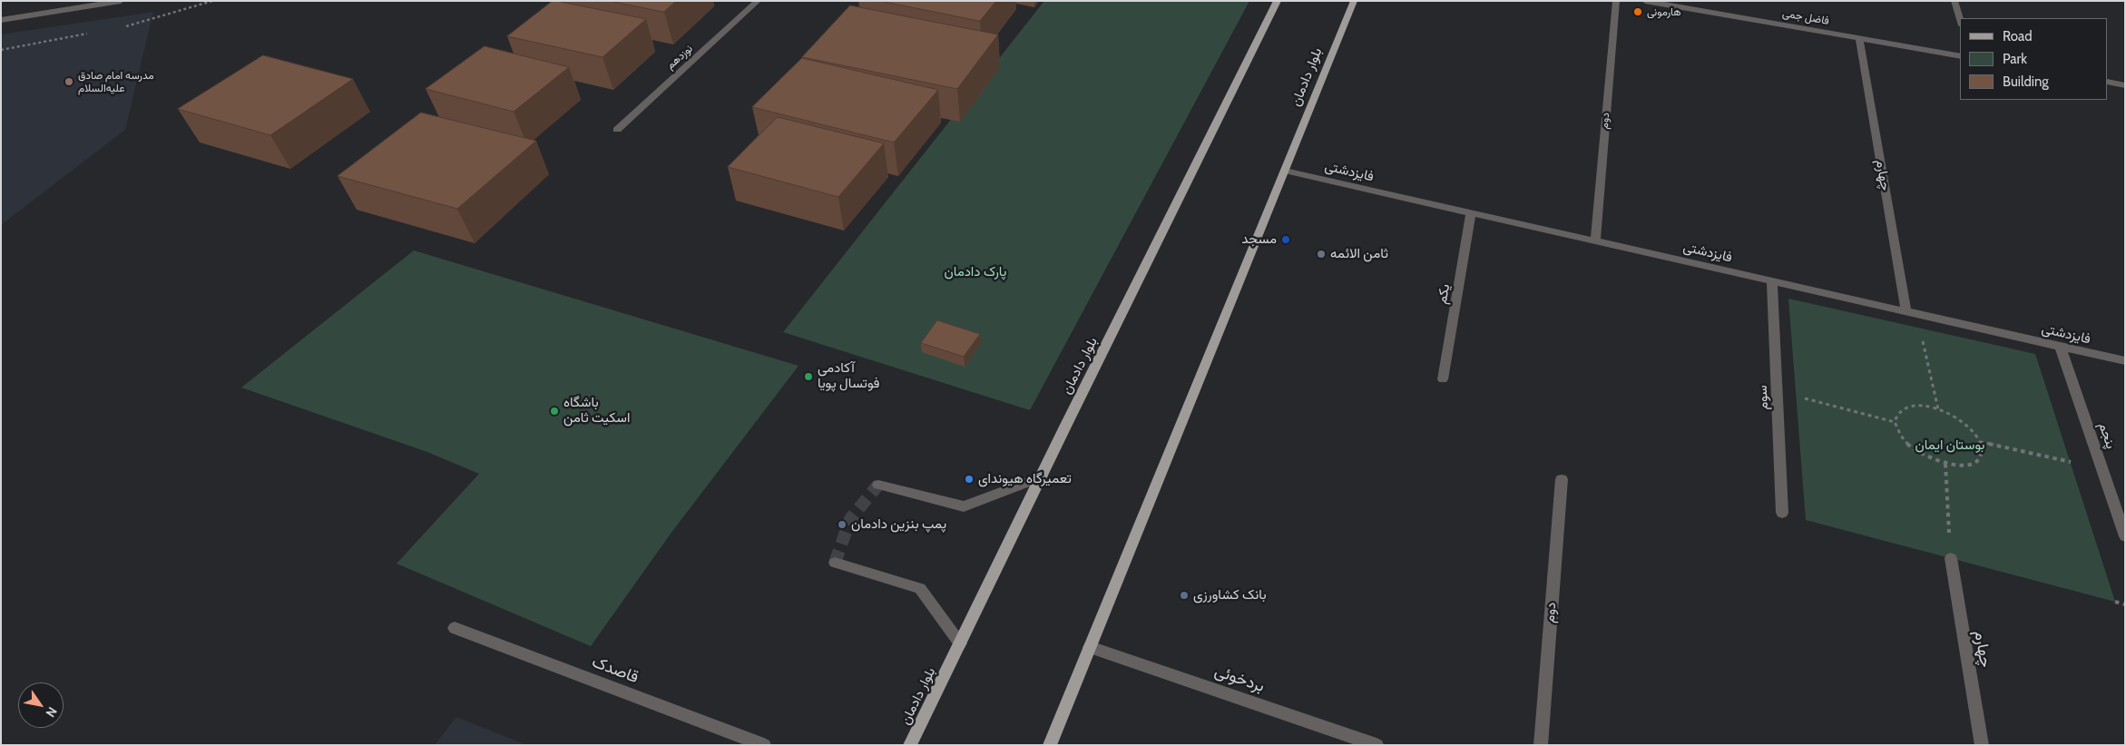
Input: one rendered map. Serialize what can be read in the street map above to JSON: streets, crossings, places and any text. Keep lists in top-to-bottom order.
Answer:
{
  "streets": {
    "main road": ["بلوار دادمان"],
    "street": [
      "فاضل جمی",
      "نوزدهم",
      "دوم",
      "فایزدشتی",
      "چهارم",
      "یکم",
      "سوم",
      "پنجم",
      "قاصدک",
      "بردخوئی"
    ]
  },
  "crossings": [
    ["فاضل جمی", "چهارم"],
    ["بلوار دادمان", "فایزدشتی"],
    ["بلوار دادمان", "بردخوئی"],
    ["دوم", "فایزدشتی"],
    ["فایزدشتی", "چهارم"],
    ["فایزدشتی", "یکم"],
    ["فایزدشتی", "سوم"],
    ["فایزدشتی", "پنجم"]
  ],
  "parks": ["پارک دادمان", "بوستان ایمان"],
  "places": [
    "هارمونی",
    "مدرسه امام صادق علیه‌السلام",
    "مسجد",
    "ثامن الائمه",
    "آکادمی فوتسال پویا",
    "باشگاه اسکیت ثامن",
    "تعمیرگاه هیوندای",
    "پمپ بنزین دادمان",
    "بانک کشاورزی"
  ],
  "legend": ["Road", "Park", "Building"],
  "north": "bottom right"
}
